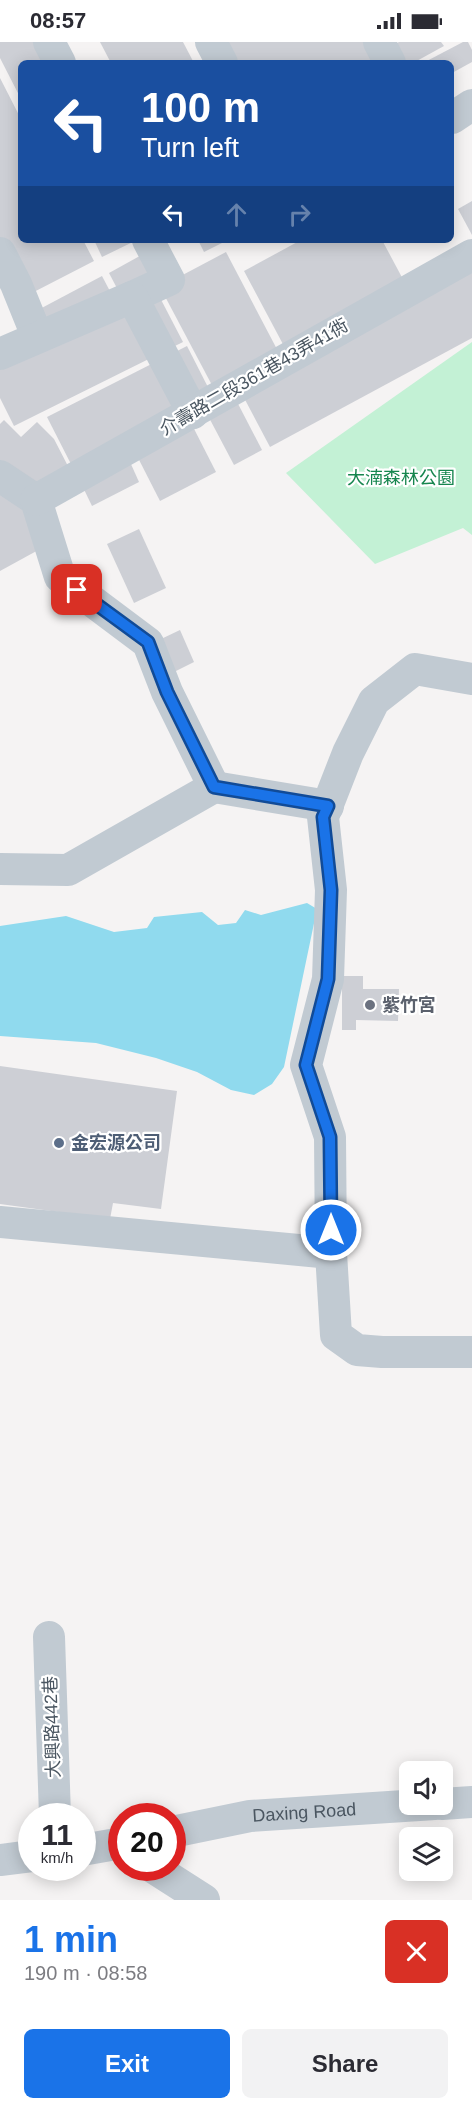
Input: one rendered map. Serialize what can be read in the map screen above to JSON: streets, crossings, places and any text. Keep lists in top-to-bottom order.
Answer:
{
  "streets": {
    "street": ["介壽路二段361巷43弄41衖", "大興路442巷", "Daxing Road"]
  },
  "parks": ["大湳森林公園"],
  "places": ["紫竹宮", "金宏源公司"],
  "page": {
    "status": "08:57",
    "turn": ["100 m", "Turn left"],
    "speed": "11 km/h",
    "limit": "20",
    "heading": ["1 min", "190 m · 08:58"],
    "buttons": ["Exit", "Share"]
  }
}
